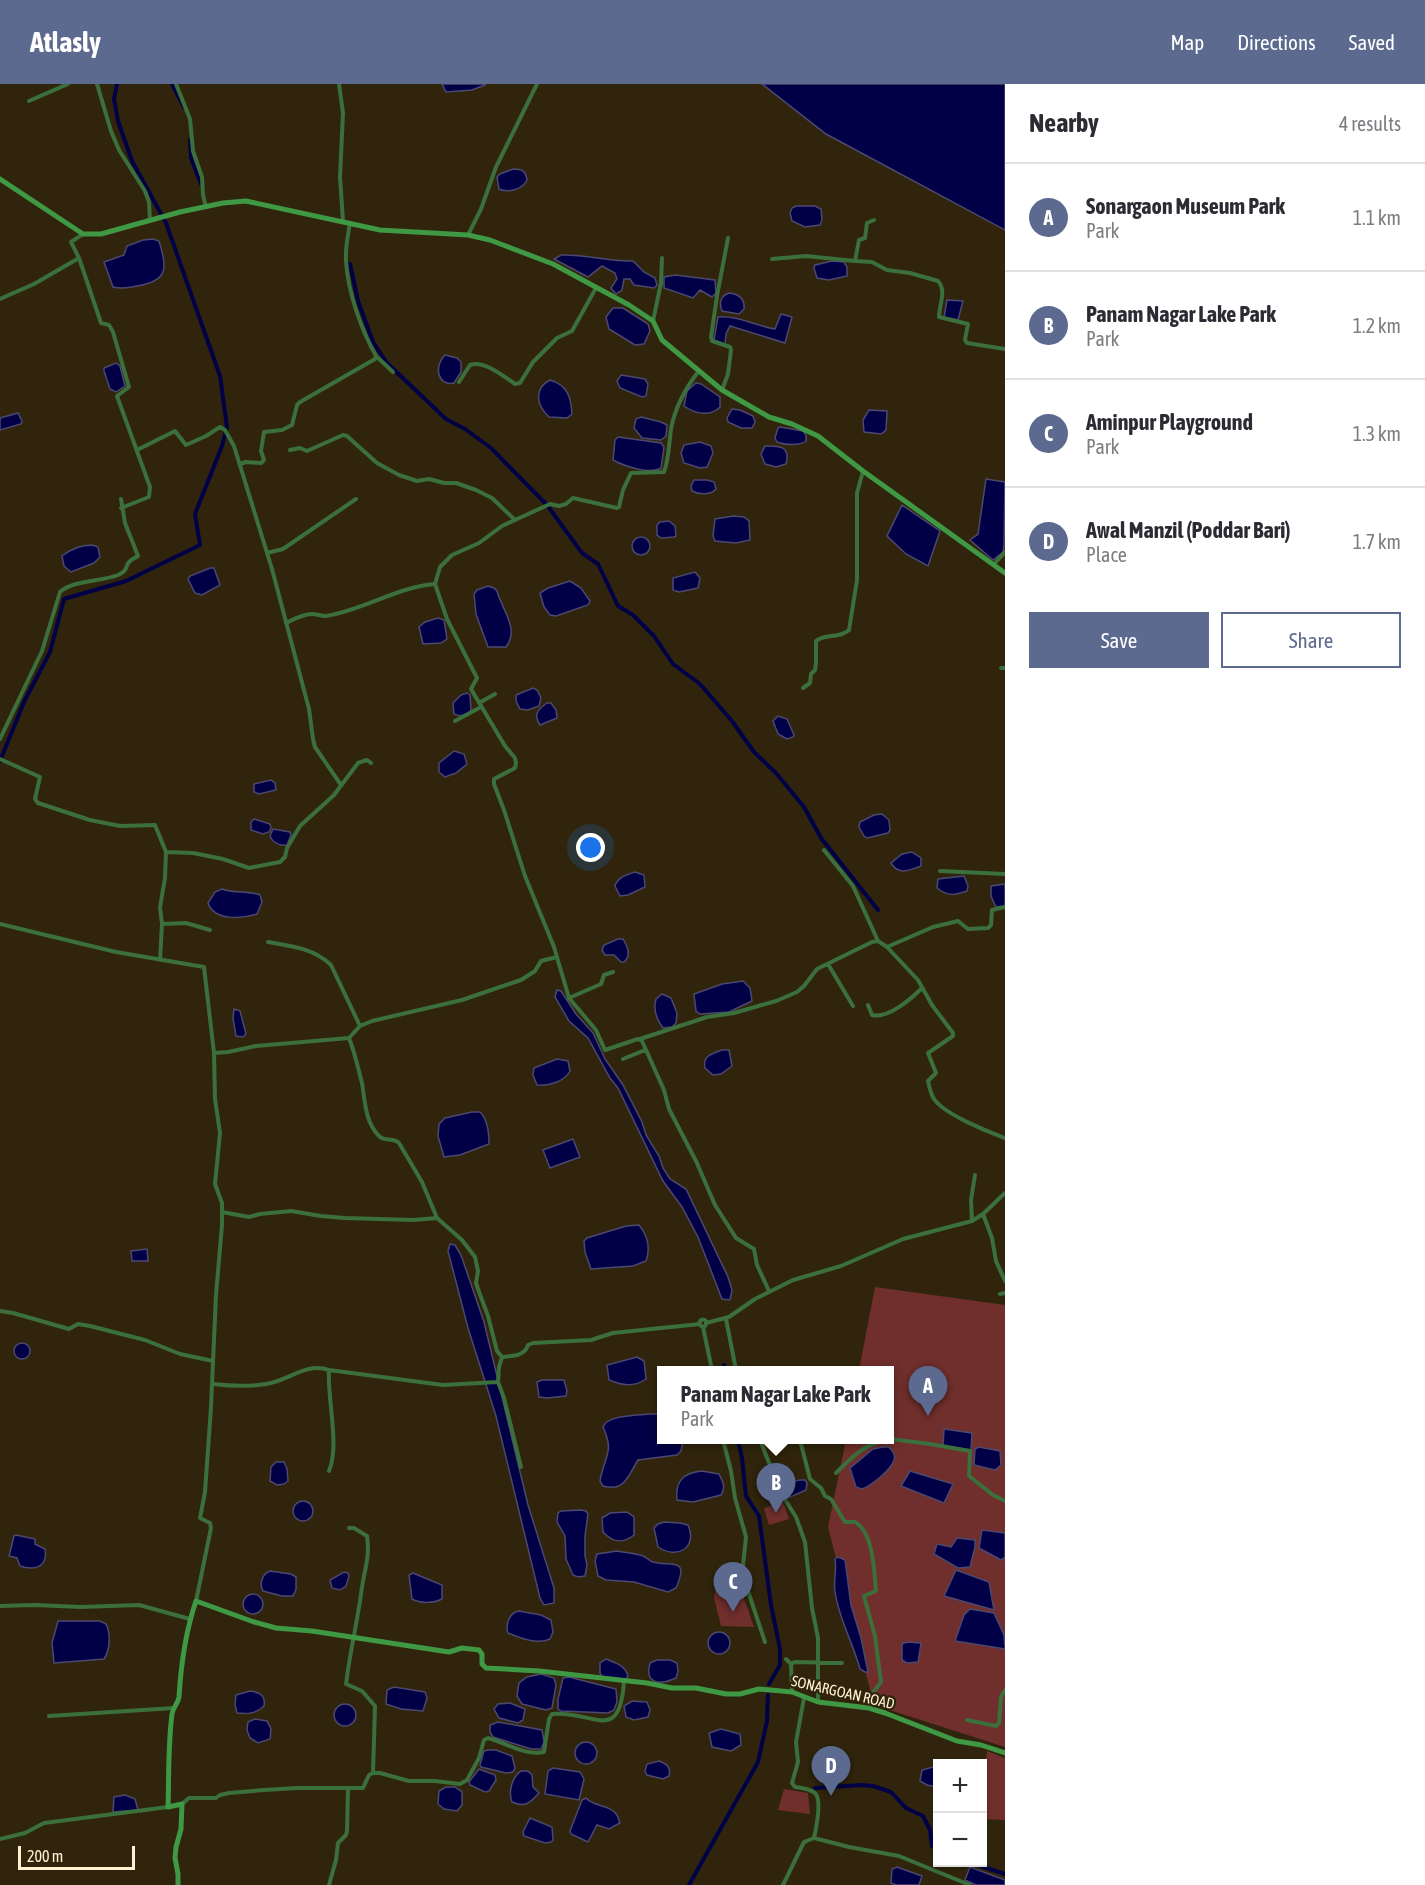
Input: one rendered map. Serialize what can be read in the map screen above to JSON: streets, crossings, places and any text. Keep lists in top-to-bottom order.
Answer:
{
  "streets": {
    "main road": ["SONARGOAN ROAD"]
  },
  "scale_bar": "200 m",
  "page": {
    "header": "Atlasly",
    "nav": ["Map", "Directions", "Saved"],
    "heading": ["Nearby", "4 results"],
    "list": [
      {
        "mark": "A",
        "name": "Sonargaon Museum Park",
        "note": "Park",
        "value": "1.1 km"
      },
      {
        "mark": "B",
        "name": "Panam Nagar Lake Park",
        "note": "Park",
        "value": "1.2 km"
      },
      {
        "mark": "C",
        "name": "Aminpur Playground",
        "note": "Park",
        "value": "1.3 km"
      },
      {
        "mark": "D",
        "name": "Awal Manzil (Poddar Bari)",
        "note": "Place",
        "value": "1.7 km"
      }
    ],
    "buttons": ["Save", "Share"],
    "pins": [
      "A",
      "B",
      "C",
      "D"
    ],
    "popup": ["Panam Nagar Lake Park", "Park"],
    "map_buttons": ["+", "−"],
    "scale": "200 m"
  }
}
